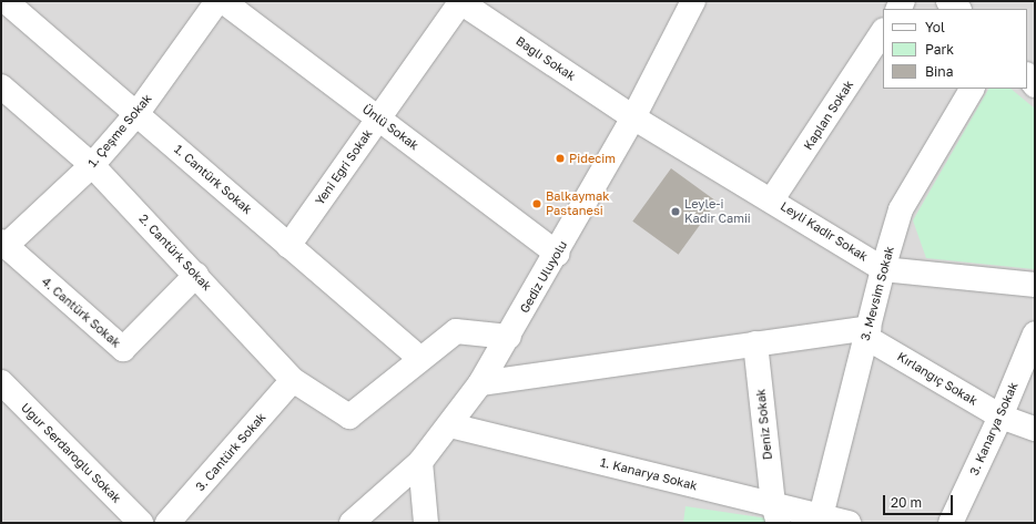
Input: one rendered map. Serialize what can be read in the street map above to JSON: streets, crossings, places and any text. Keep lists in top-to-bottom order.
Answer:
{
  "streets": {
    "street": [
      "Bağlı Sokak",
      "Kaplan Sokak",
      "Ünlü Sokak",
      "1. Çeşme Sokak",
      "Yeni Eğri Sokak",
      "1. Cantürk Sokak",
      "Leyli Kadir Sokak",
      "2. Cantürk Sokak",
      "Gediz Uluyolu",
      "3. Mevsim Sokak",
      "4. Cantürk Sokak",
      "Kırlangıç Sokak",
      "Deniz Sokak",
      "3. Kanarya Sokak",
      "3. Cantürk Sokak",
      "Uğur Serdaroğlu Sokak",
      "1. Kanarya Sokak"
    ]
  },
  "crossings": [
    ["Bağlı Sokak", "Yeni Eğri Sokak"],
    ["Bağlı Sokak", "Leyli Kadir Sokak"],
    ["Bağlı Sokak", "Gediz Uluyolu"],
    ["Kaplan Sokak", "Leyli Kadir Sokak"],
    ["Ünlü Sokak", "Yeni Eğri Sokak"],
    ["Ünlü Sokak", "Gediz Uluyolu"],
    ["1. Çeşme Sokak", "1. Cantürk Sokak"],
    ["1. Çeşme Sokak", "2. Cantürk Sokak"],
    ["1. Çeşme Sokak", "4. Cantürk Sokak"],
    ["Yeni Eğri Sokak", "1. Cantürk Sokak"],
    ["1. Cantürk Sokak", "2. Cantürk Sokak"],
    ["Leyli Kadir Sokak", "Gediz Uluyolu"],
    ["Leyli Kadir Sokak", "3. Mevsim Sokak"],
    ["2. Cantürk Sokak", "4. Cantürk Sokak"],
    ["2. Cantürk Sokak", "3. Cantürk Sokak"],
    ["Gediz Uluyolu", "1. Kanarya Sokak"],
    ["3. Mevsim Sokak", "Kırlangıç Sokak"],
    ["3. Mevsim Sokak", "1. Kanarya Sokak"],
    ["Kırlangıç Sokak", "3. Kanarya Sokak"],
    ["Deniz Sokak", "1. Kanarya Sokak"]
  ],
  "places": ["Pidecim", "Balkaymak Pastanesi", "Leyle-i Kadir Camii"],
  "legend": ["Yol", "Park", "Bina"],
  "scale_bar": "20 m"
}
